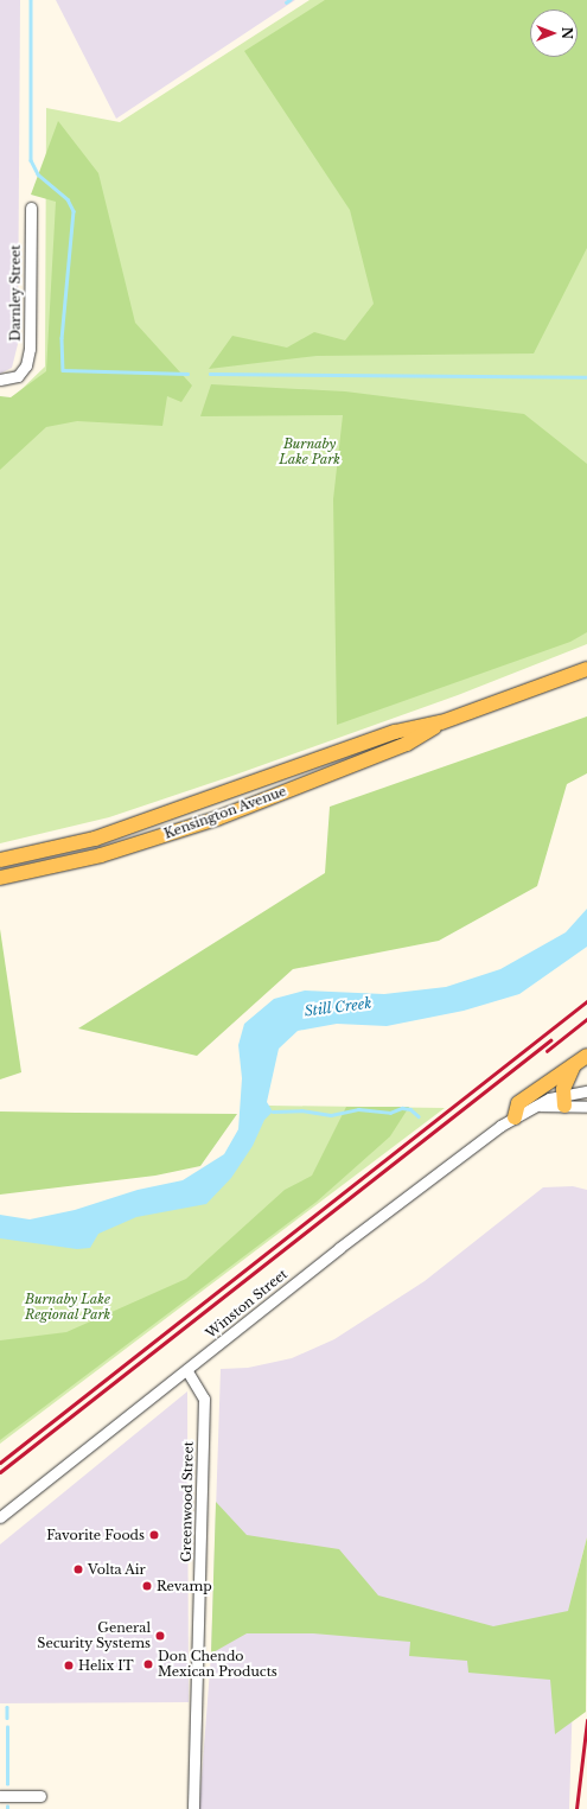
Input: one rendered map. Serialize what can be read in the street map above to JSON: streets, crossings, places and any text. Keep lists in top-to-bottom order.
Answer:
{
  "streets": {
    "main road": ["Kensington Avenue"],
    "street": ["Darnley Street", "Winston Street", "Greenwood Street"]
  },
  "crossings": [
    ["Winston Street", "Greenwood Street"]
  ],
  "water": ["Still Creek"],
  "parks": ["Burnaby Lake Park", "Burnaby Lake Regional Park"],
  "places": [
    "Favorite Foods",
    "Volta Air",
    "Revamp",
    "General Security Systems",
    "Don Chendo Mexican Products",
    "Helix IT"
  ],
  "north": "right"
}
